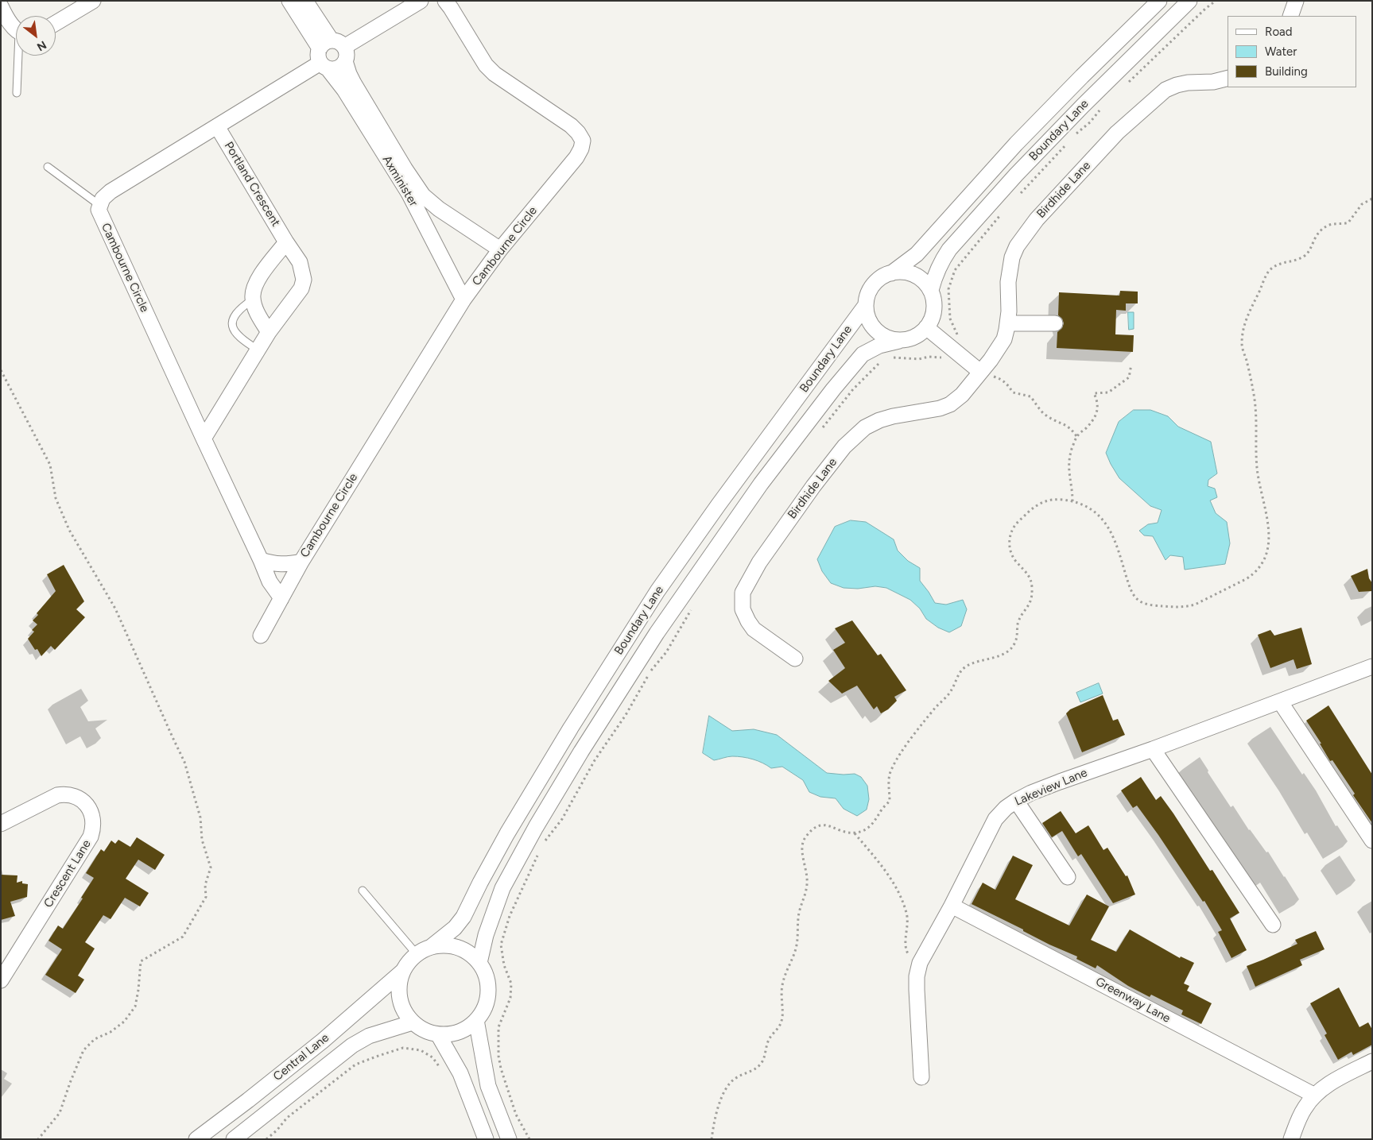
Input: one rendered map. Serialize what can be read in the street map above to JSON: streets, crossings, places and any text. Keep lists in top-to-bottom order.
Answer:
{
  "streets": {
    "street": [
      "Boundary Lane",
      "Axminister",
      "Portland Crescent",
      "Birdhide Lane",
      "Cambourne Circle",
      "Lakeview Lane",
      "Crescent Lane",
      "Greenway Lane",
      "Central Lane"
    ]
  },
  "crossings": [
    ["Boundary Lane", "Central Lane"],
    ["Axminister", "Cambourne Circle"],
    ["Portland Crescent", "Cambourne Circle"],
    ["Lakeview Lane", "Greenway Lane"]
  ],
  "legend": ["Road", "Water", "Building"],
  "north": "bottom right"
}
